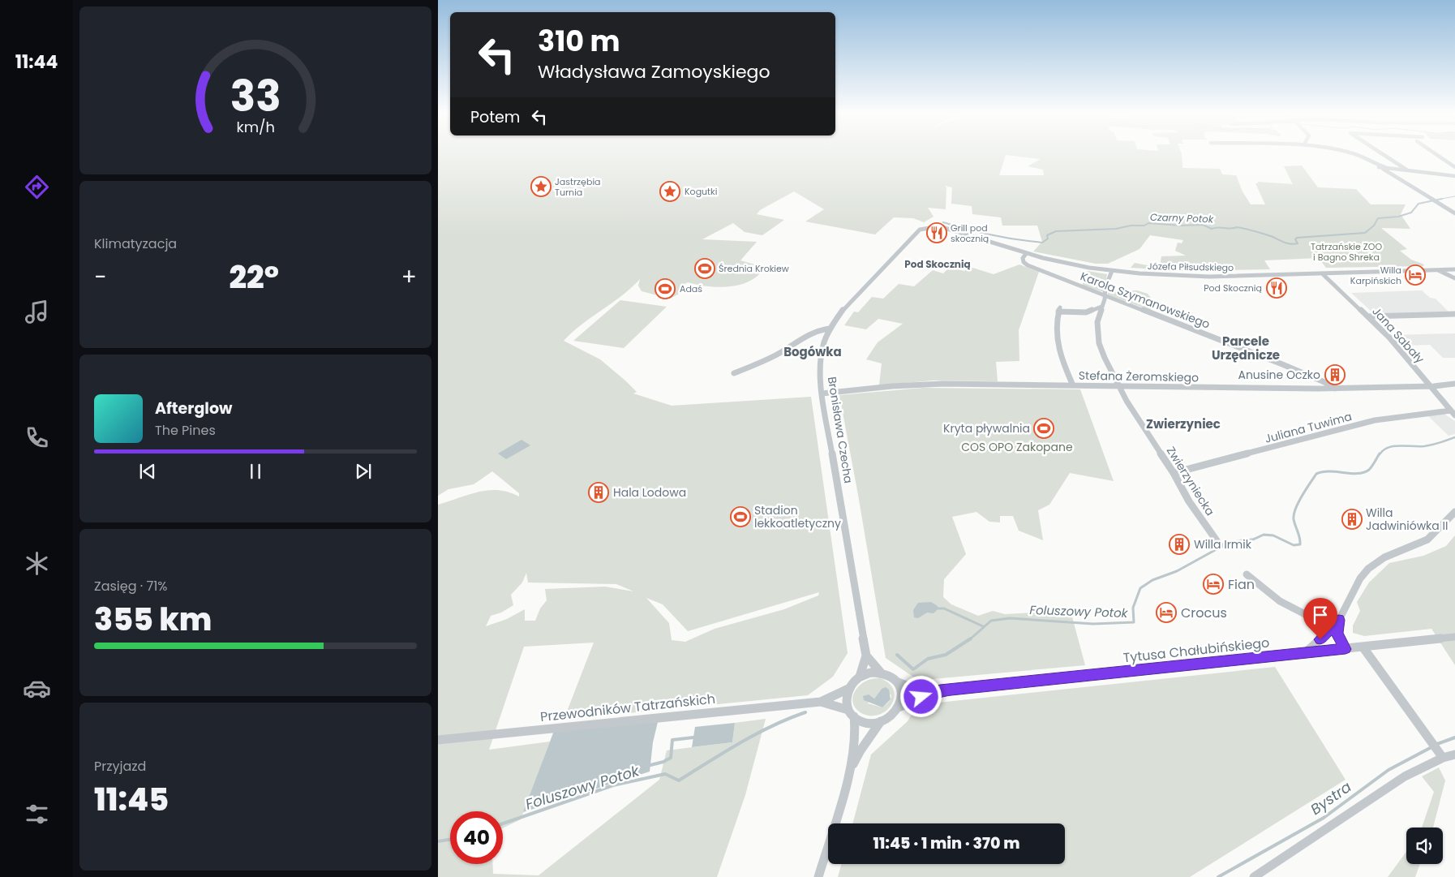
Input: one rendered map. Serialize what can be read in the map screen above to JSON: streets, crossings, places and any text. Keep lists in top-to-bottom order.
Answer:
{
  "streets": {
    "street": [
      "Józefa Piłsudskiego",
      "Karola Szymanowskiego",
      "Jana Sabały",
      "Stefana Żeromskiego",
      "Juliana Tuwima",
      "Bronisława Czecha",
      "Zwierzyniecka",
      "Tytusa Chałubińskiego",
      "Przewodników Tatrzańskich"
    ]
  },
  "crossings": [
    ["Józefa Piłsudskiego", "Karola Szymanowskiego"],
    ["Józefa Piłsudskiego", "Jana Sabały"],
    ["Józefa Piłsudskiego", "Bronisława Czecha"],
    ["Józefa Piłsudskiego", "Zwierzyniecka"],
    ["Karola Szymanowskiego", "Stefana Żeromskiego"],
    ["Karola Szymanowskiego", "Zwierzyniecka"],
    ["Jana Sabały", "Stefana Żeromskiego"],
    ["Jana Sabały", "Juliana Tuwima"],
    ["Stefana Żeromskiego", "Bronisława Czecha"],
    ["Stefana Żeromskiego", "Zwierzyniecka"],
    ["Juliana Tuwima", "Zwierzyniecka"],
    ["Bronisława Czecha", "Tytusa Chałubińskiego"]
  ],
  "districts": [
    "Pod Skocznią",
    "Parcele Urzędnicze",
    "Bogówka",
    "Zwierzyniec"
  ],
  "water": ["Czarny Potok", "Foluszowy Potok", "Bystra"],
  "parks": ["Tatrzańskie ZOO i Bagno Shreka", "COS OPO Zakopane"],
  "places": {
    "place": ["Jastrzębia Turnia", "Kogutki"],
    "restaurant": ["Grill pod skocznią", "Pod Skocznią"],
    "sports": [
      "Średnia Krokiew",
      "Adaś",
      "Kryta pływalnia",
      "Stadion lekkoatletyczny"
    ],
    "hotel": ["Willa Karpińskich", "Fian", "Crocus"],
    "building": [
      "Anusine Oczko",
      "Hala Lodowa",
      "Willa Jadwiniówka II",
      "Willa Irmik"
    ]
  },
  "page": {
    "tabs": "11:44",
    "turn": ["310 m", "Władysława Zamoyskiego"],
    "then": "Potem",
    "tile": [
      "Klimatyzacja",
      ["Zasięg · 71%", "355 km"],
      ["Przyjazd", "11:45"]
    ],
    "heat": ["−", "22°", "+"],
    "song": ["Afterglow", "The Pines"],
    "limit": "40",
    "trip": "11:45 · 1 min · 370 m",
    "gauge": ["33", "km/h"]
  }
}
